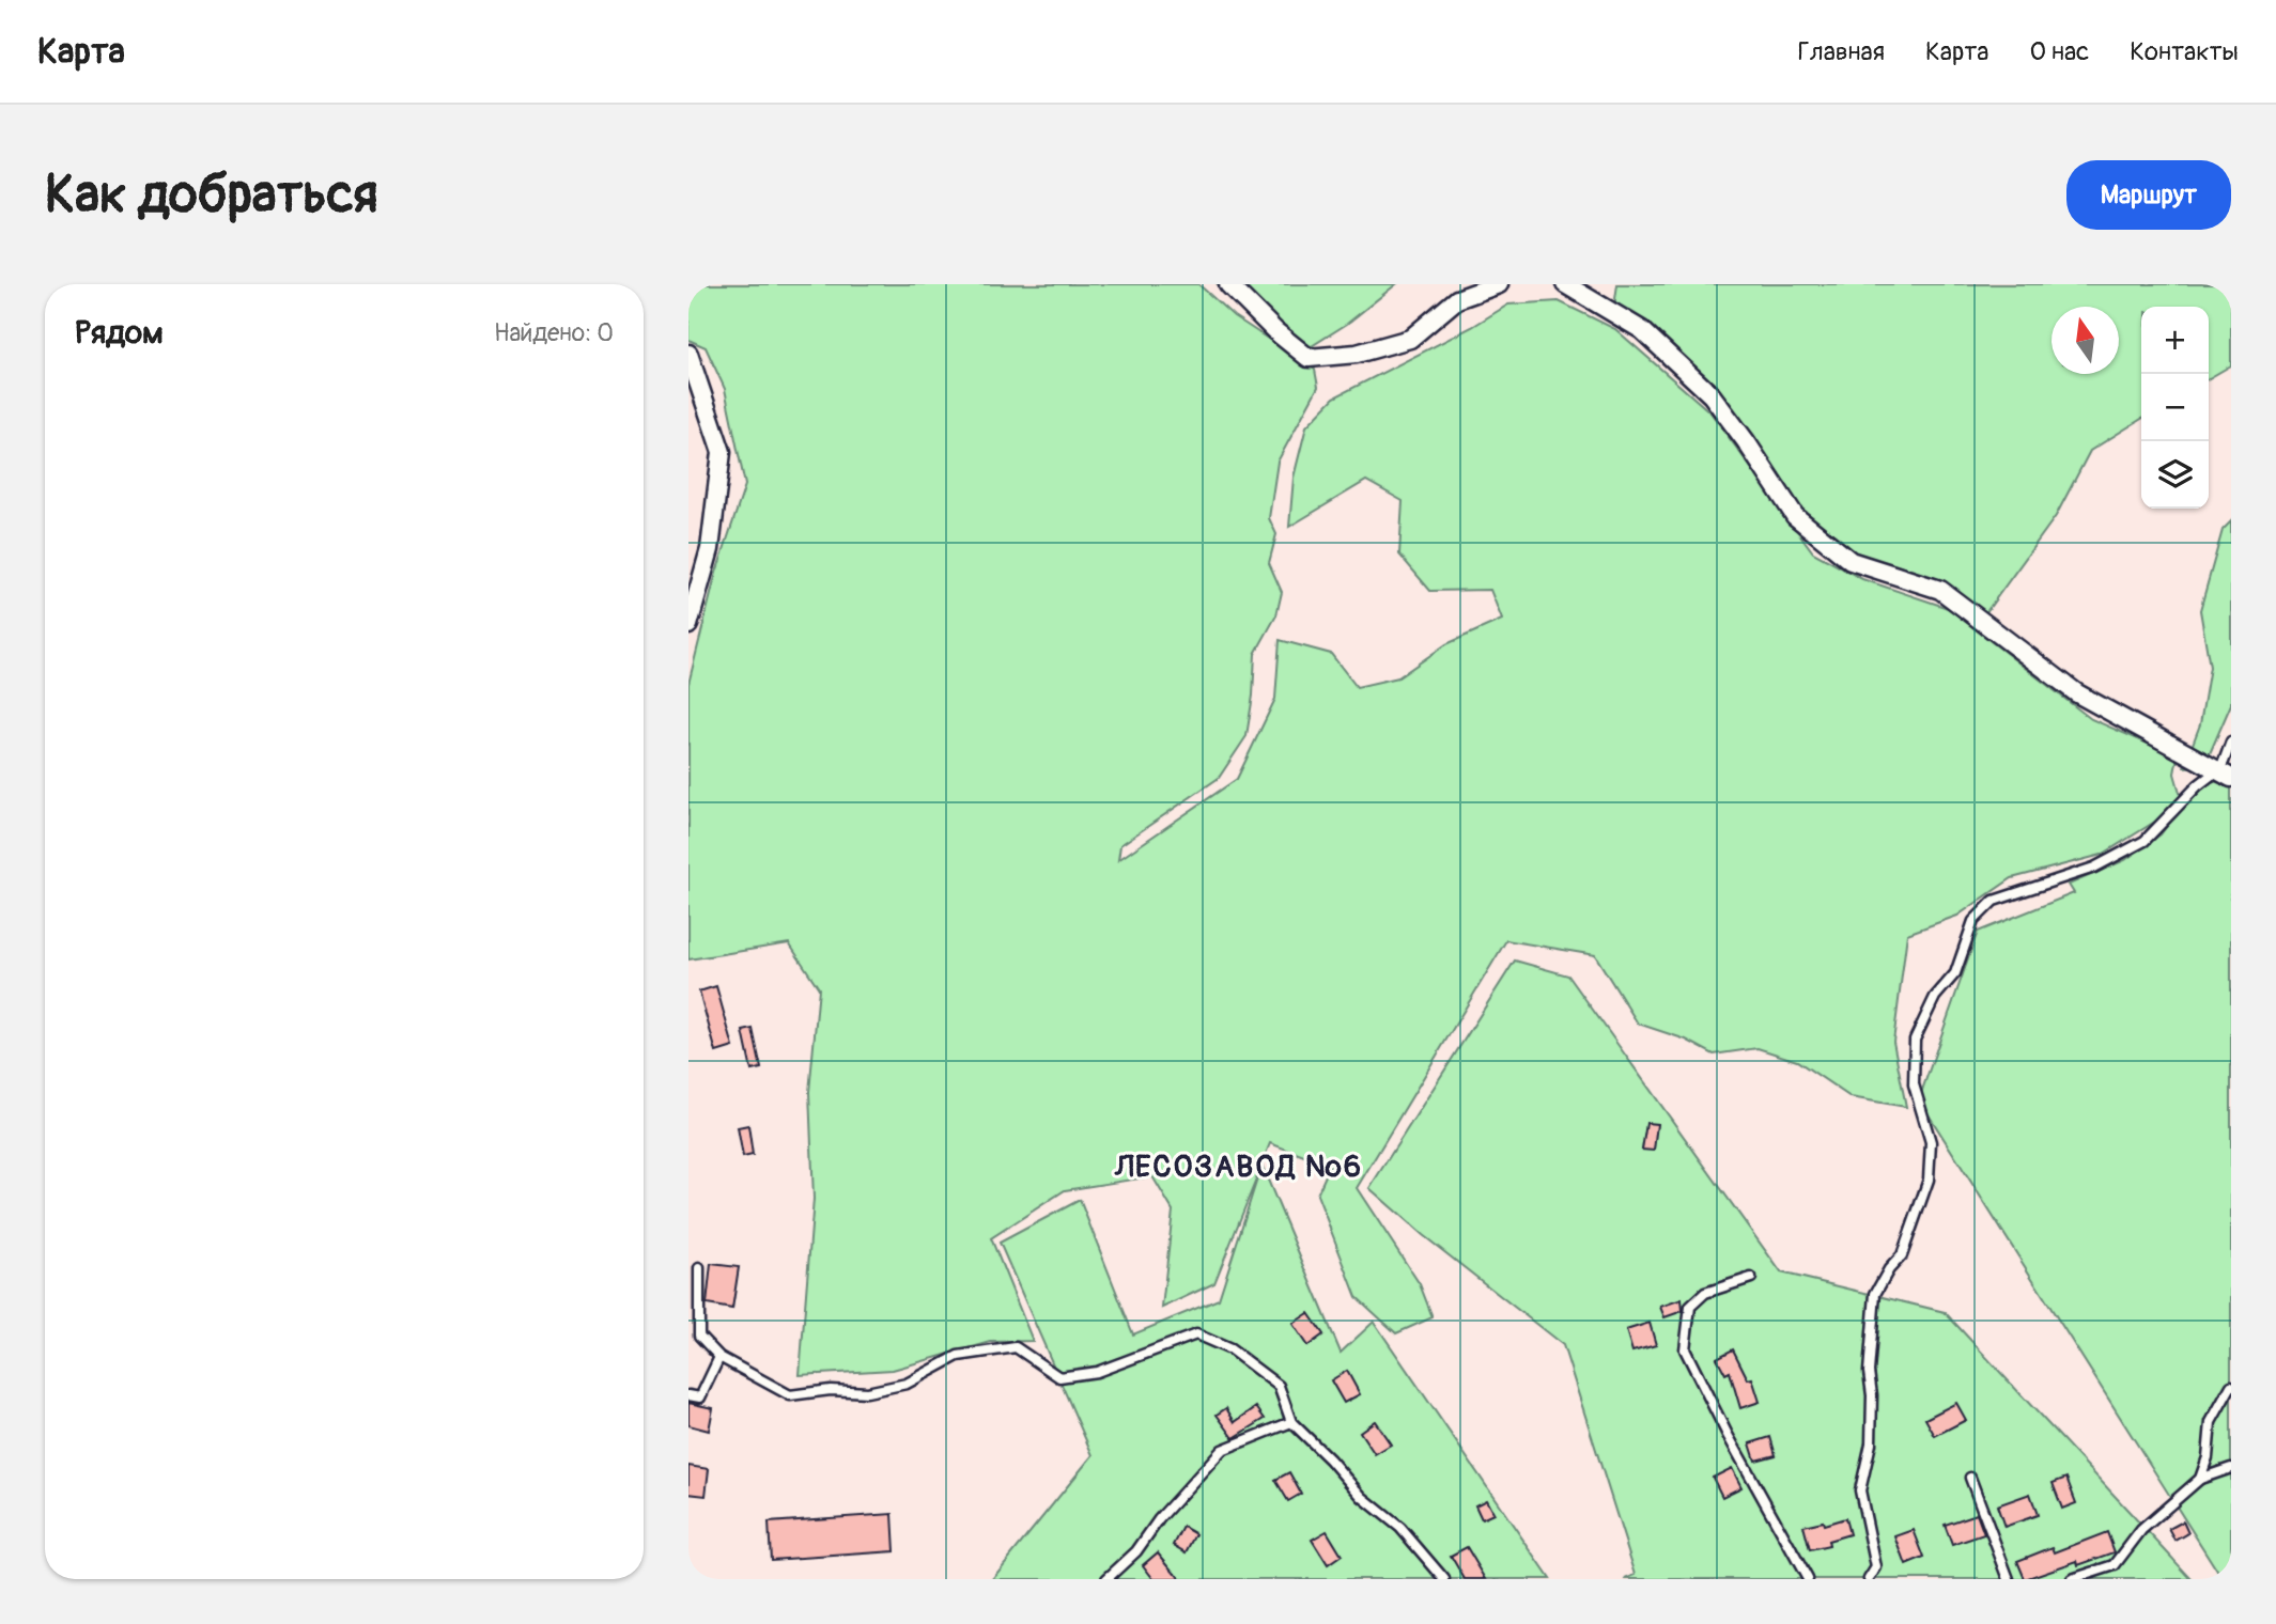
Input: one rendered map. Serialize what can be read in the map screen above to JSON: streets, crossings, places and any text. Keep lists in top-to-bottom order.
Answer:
{
  "districts": ["ЛЕСОЗАВОД №6"],
  "north": "top",
  "page": {
    "header": "Карта",
    "nav": [
      "Главная",
      "Карта",
      "О нас",
      "Контакты"
    ],
    "buttons": "Маршрут",
    "title": "Как добраться",
    "heading": ["Рядом", "Найдено: 0"],
    "map_buttons": ["+", "−"]
  }
}
